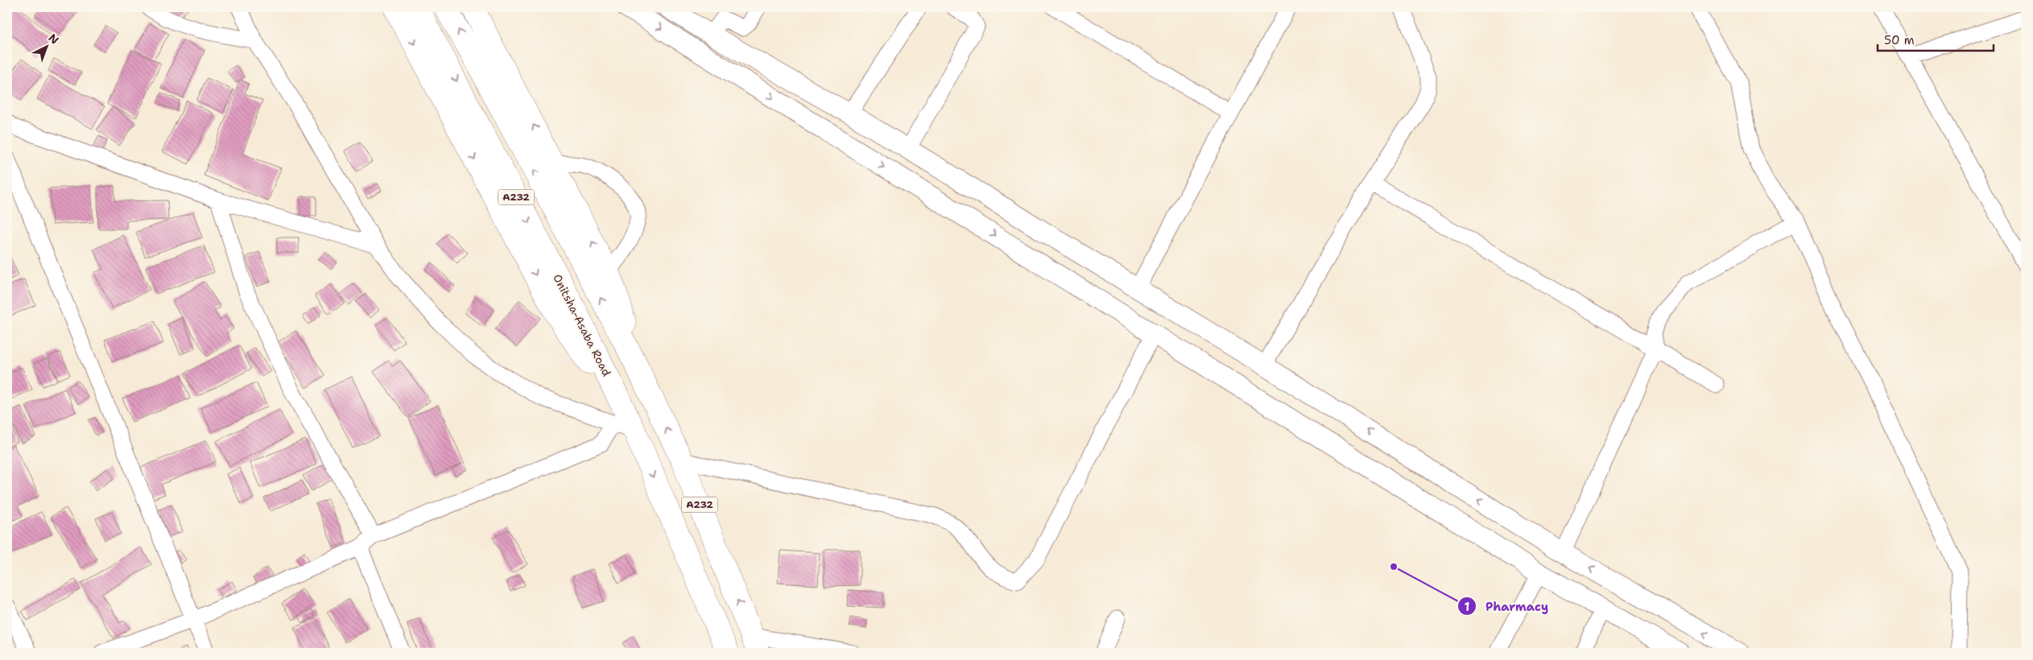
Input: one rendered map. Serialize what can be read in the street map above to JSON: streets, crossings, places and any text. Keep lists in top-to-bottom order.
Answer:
{
  "streets": {
    "highway": ["A232", "Onitsha-Asaba Road"]
  },
  "places": ["Pharmacy"],
  "scale_bar": "50 m",
  "north": "top right"
}
